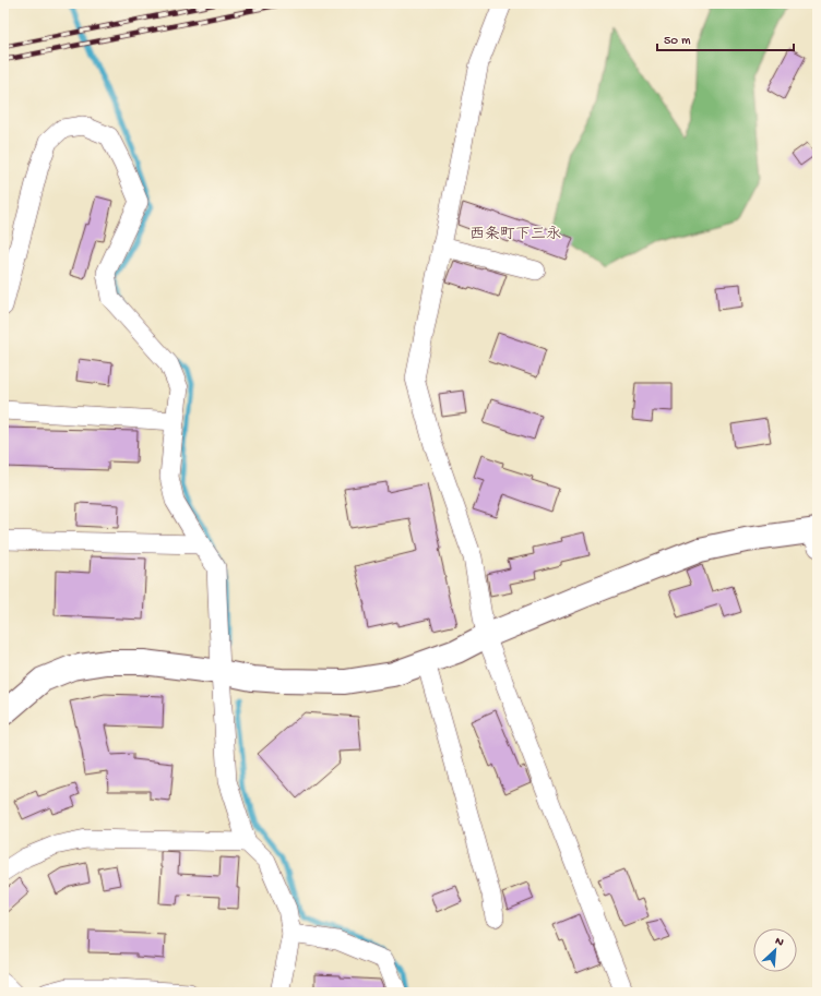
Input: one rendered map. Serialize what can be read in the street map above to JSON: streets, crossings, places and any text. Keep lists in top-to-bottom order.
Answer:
{
  "districts": ["西条町下三永"],
  "scale_bar": "50 m",
  "north": "top right"
}
